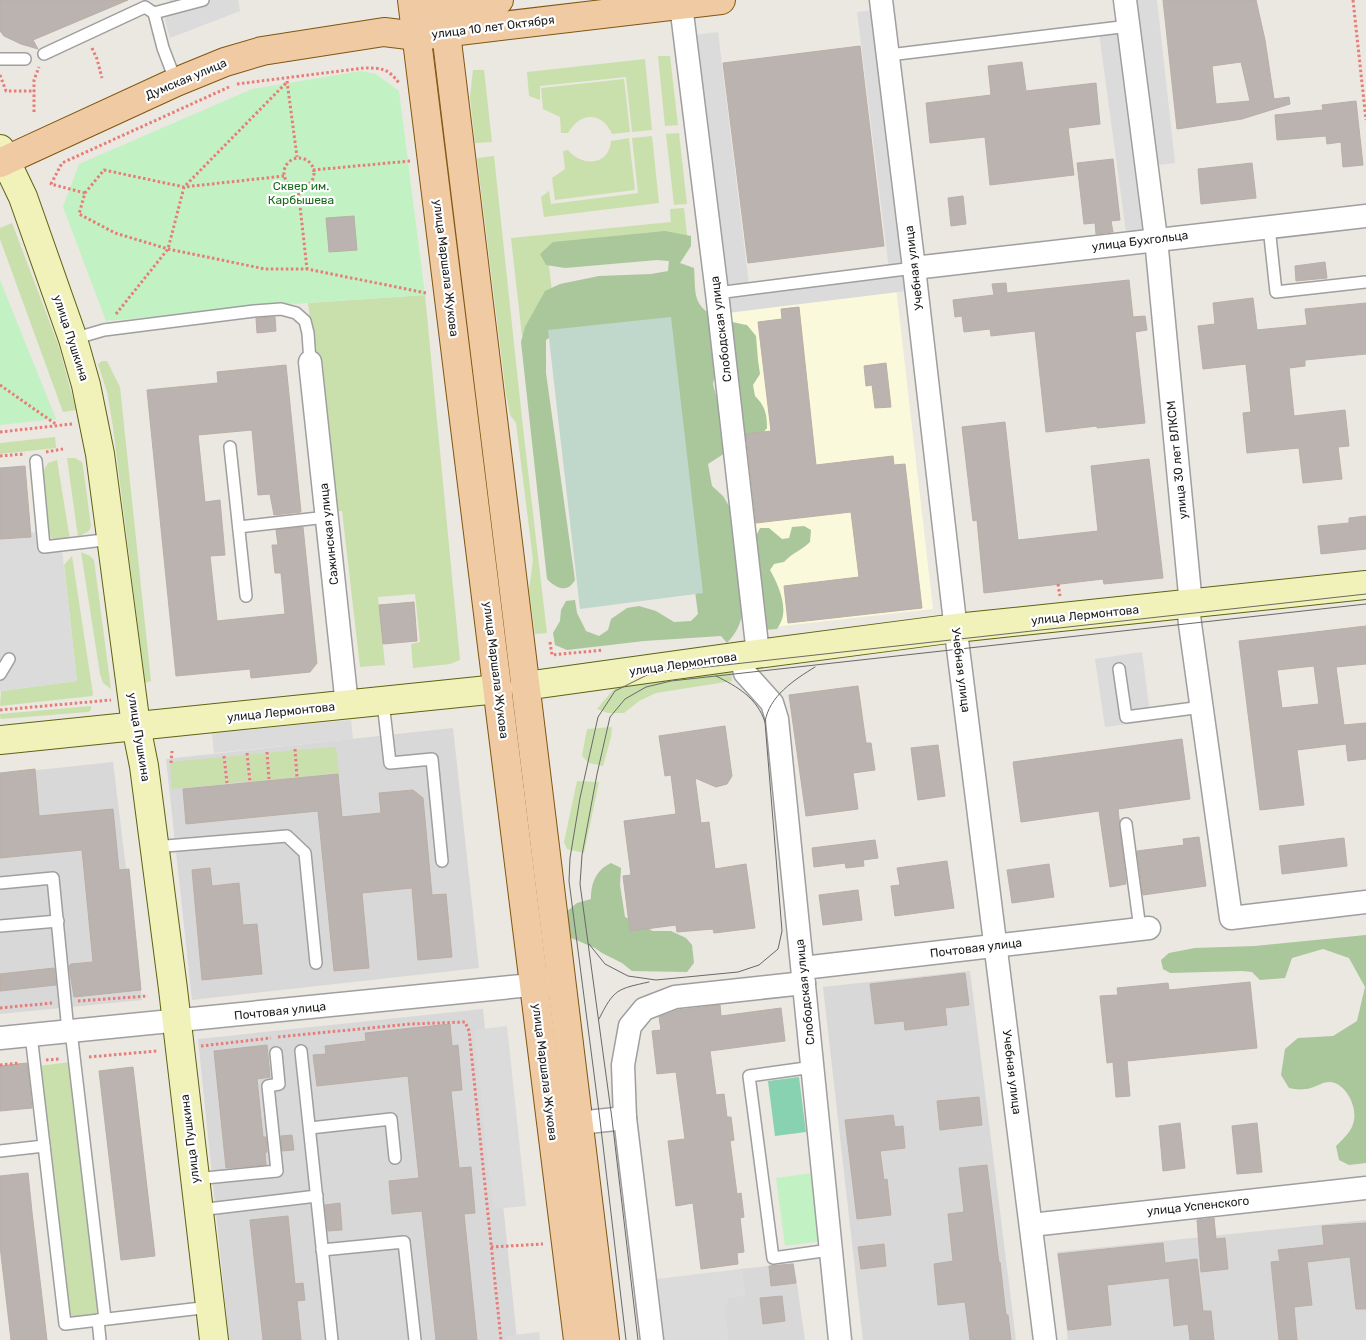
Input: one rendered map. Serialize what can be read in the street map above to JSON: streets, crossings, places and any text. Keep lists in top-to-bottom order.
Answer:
{
  "streets": {
    "main road": [
      "улица 10 лет Октября",
      "Думская улица",
      "улица Маршала Жукова",
      "улица Пушкина",
      "улица Лермонтова"
    ],
    "street": [
      "улица Бухгольца",
      "Учебная улица",
      "Слободская улица",
      "улица 30 лет ВЛКСМ",
      "Сажинская улица",
      "Почтовая улица",
      "улица Успенского"
    ]
  },
  "crossings": [
    ["улица 10 лет Октября", "Думская улица"],
    ["улица 10 лет Октября", "улица Маршала Жукова"],
    ["улица 10 лет Октября", "Слободская улица"],
    ["Думская улица", "улица Пушкина"],
    ["улица Бухгольца", "Учебная улица"],
    ["улица Бухгольца", "улица 30 лет ВЛКСМ"],
    ["улица Маршала Жукова", "улица Лермонтова"],
    ["улица Маршала Жукова", "Почтовая улица"],
    ["Учебная улица", "улица Лермонтова"],
    ["Учебная улица", "Почтовая улица"],
    ["Учебная улица", "улица Успенского"],
    ["Слободская улица", "улица Лермонтова"],
    ["Слободская улица", "Почтовая улица"],
    ["улица Пушкина", "улица Лермонтова"],
    ["улица Пушкина", "Почтовая улица"],
    ["улица 30 лет ВЛКСМ", "улица Лермонтова"],
    ["Сажинская улица", "улица Лермонтова"]
  ],
  "parks": ["Сквер им. Карбышева"]
}
